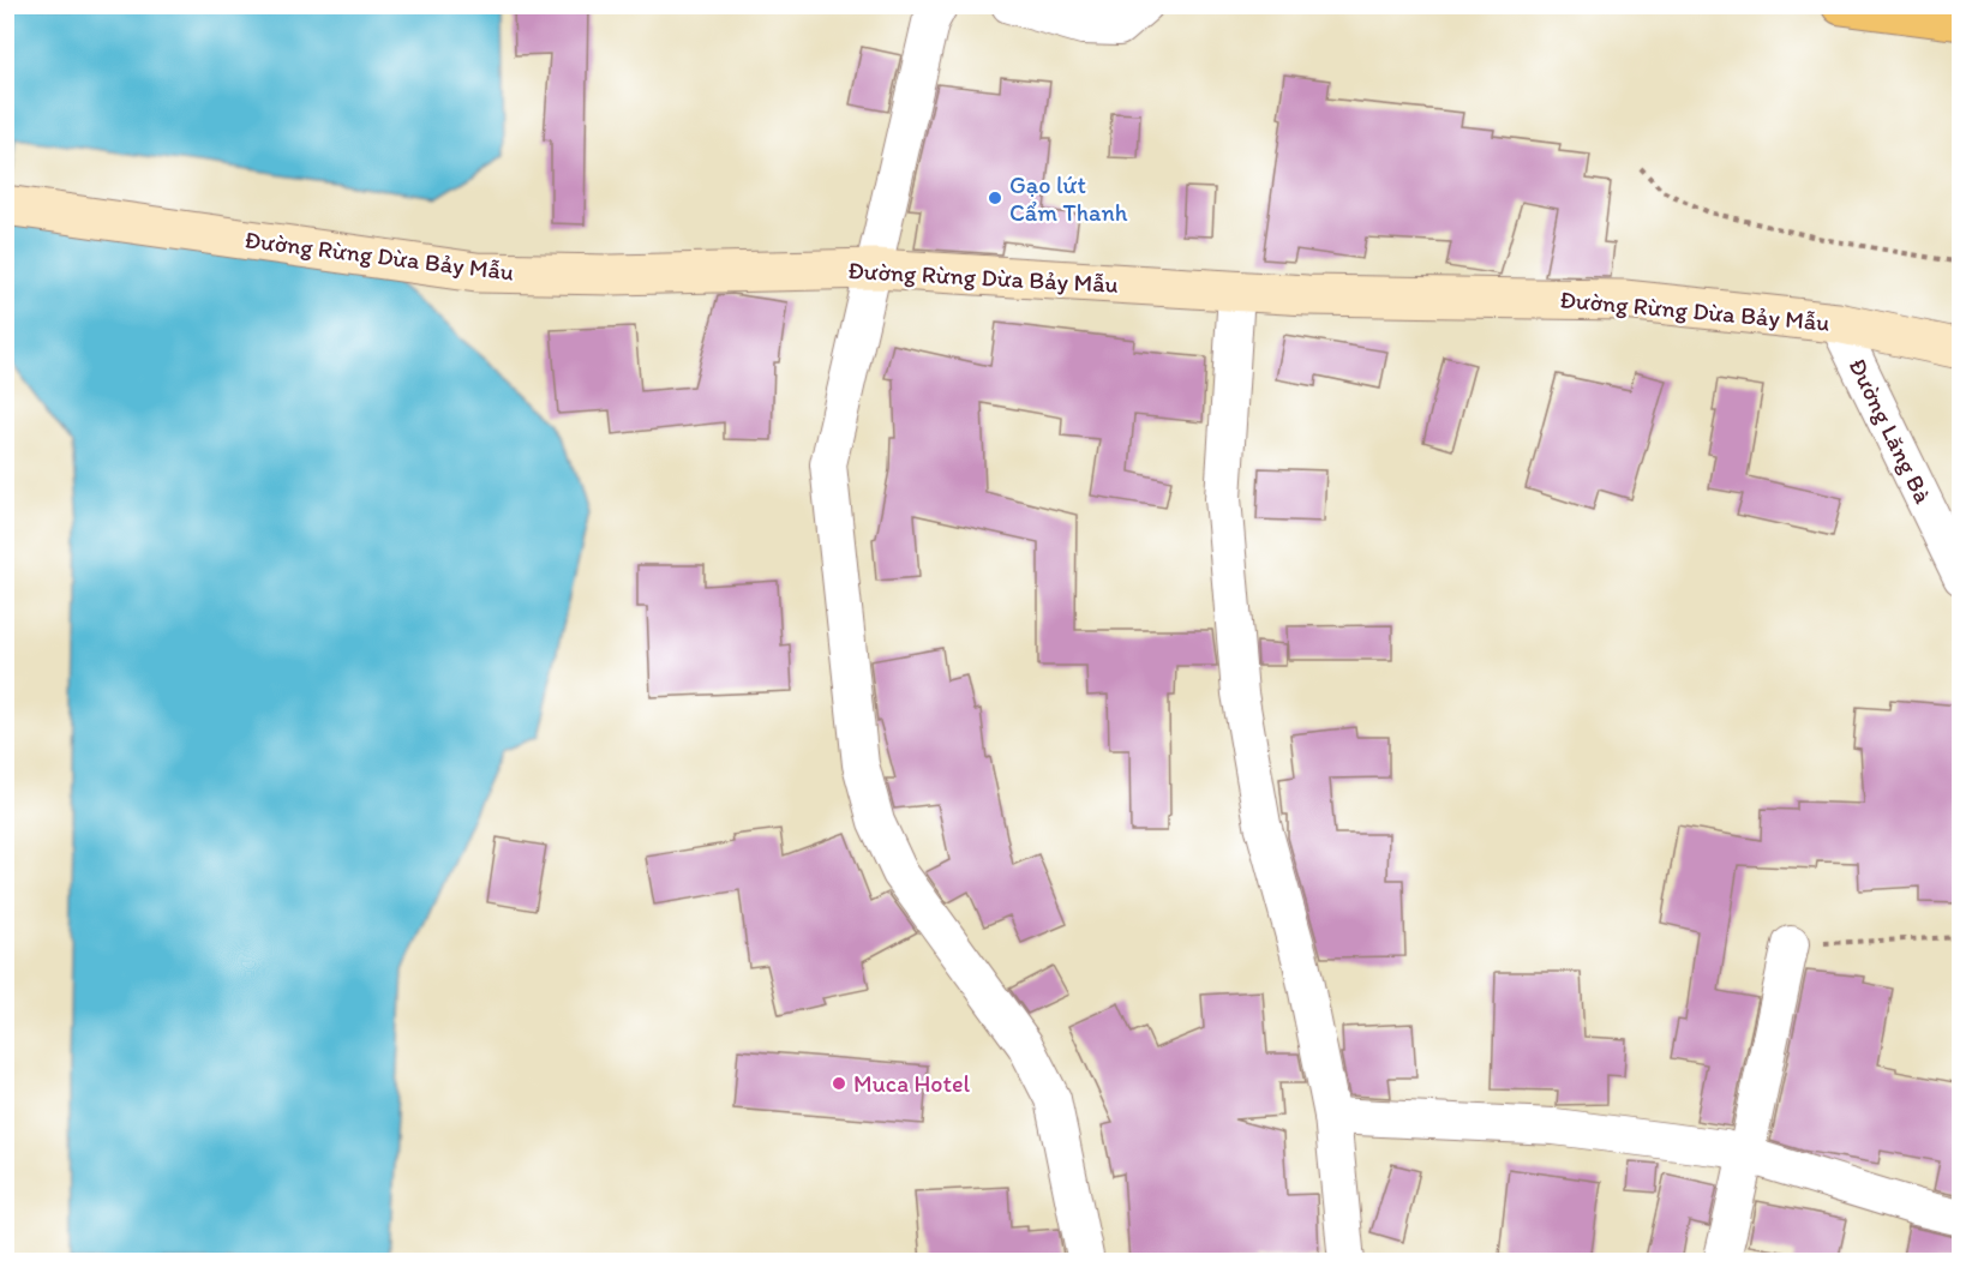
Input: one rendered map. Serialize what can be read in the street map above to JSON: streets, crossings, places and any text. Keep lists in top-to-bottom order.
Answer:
{
  "streets": {
    "street": ["Đường Rừng Dừa Bảy Mẫu", "Đường Lăng Bà"]
  },
  "crossings": [
    ["Đường Rừng Dừa Bảy Mẫu", "Đường Lăng Bà"]
  ],
  "places": ["Gạo lứt Cẩm Thanh", "Muca Hotel"]
}
